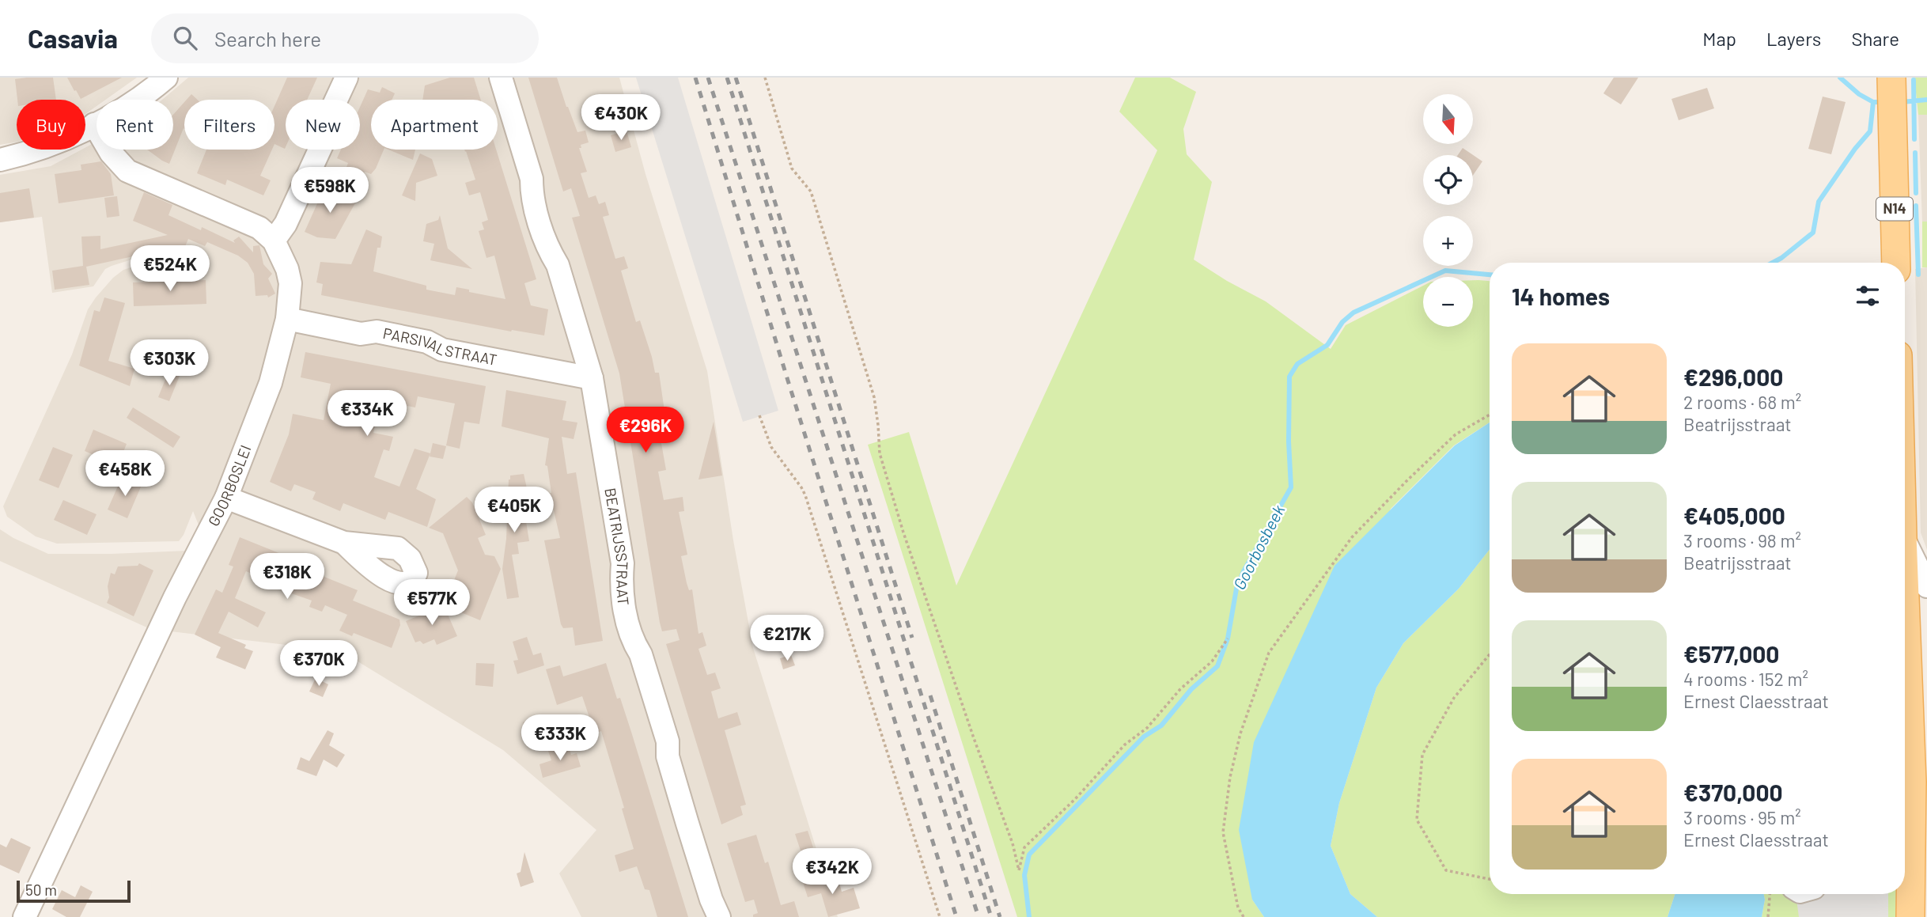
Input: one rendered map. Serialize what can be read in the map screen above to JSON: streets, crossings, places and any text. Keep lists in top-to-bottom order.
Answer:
{
  "streets": {
    "main road": ["N14"],
    "street": ["PARSIVALSTRAAT", "GOORBOSLEI", "BEATRIJSSTRAAT"]
  },
  "crossings": [
    ["PARSIVALSTRAAT", "GOORBOSLEI"],
    ["PARSIVALSTRAAT", "BEATRIJSSTRAAT"]
  ],
  "water": ["Goorbosbeek"],
  "scale_bar": "50 m",
  "north": "bottom",
  "page": {
    "header": "Casavia",
    "search": "Search here",
    "nav": ["Map", "Layers", "Share"],
    "map_buttons": ["+", "−"],
    "price": [
      "€430K",
      "€598K",
      "€524K",
      "€303K",
      "€334K",
      "€296K",
      "€458K",
      "€405K",
      "€318K",
      "€577K",
      "€217K",
      "€370K",
      "€333K",
      "€342K"
    ],
    "chip": [
      "Buy",
      "Rent",
      "Filters",
      "New",
      "Apartment"
    ],
    "heading": "14 homes",
    "list": [
      {
        "name": "€296,000",
        "note": "2 rooms · 68 m² · Beatrijsstraat"
      },
      {
        "name": "€405,000",
        "note": "3 rooms · 98 m² · Beatrijsstraat"
      },
      {
        "name": "€577,000",
        "note": "4 rooms · 152 m² · Ernest Claesstraat"
      },
      {
        "name": "€370,000",
        "note": "3 rooms · 95 m² · Ernest Claesstraat"
      }
    ],
    "scale": "50 m"
  }
}
